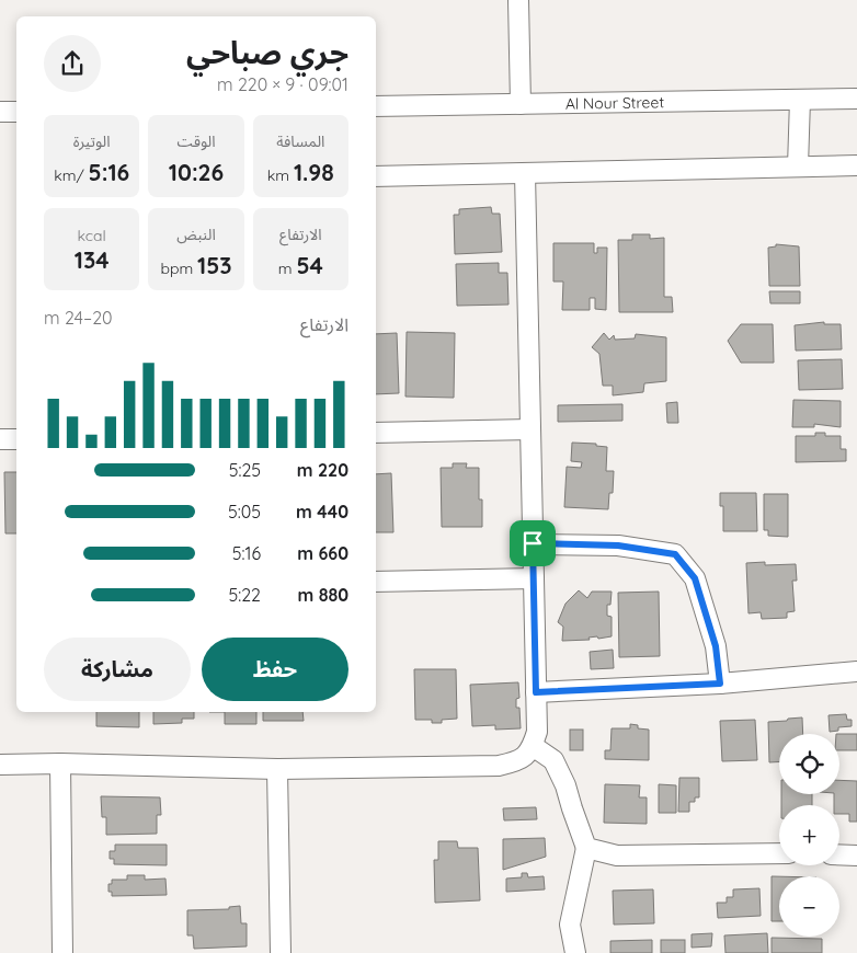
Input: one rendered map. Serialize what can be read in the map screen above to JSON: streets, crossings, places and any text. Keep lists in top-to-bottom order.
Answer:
{
  "streets": {
    "street": ["Al Nour Street"]
  },
  "page": {
    "heading": ["جري صباحي", "09:01 · 9 × 220 m"],
    "stats": [
      ["المسافة", "1.98 km"],
      ["الوقت", "10:26"],
      ["الوتيرة", "5:16 /km"],
      ["الارتفاع", "54 m"],
      ["النبض", "153 bpm"],
      ["kcal", "134"]
    ],
    "chart": ["الارتفاع", "20–24 m"],
    "list": [
      {
        "name": "220 m",
        "note": "5:25"
      },
      {
        "name": "440 m",
        "note": "5:05"
      },
      {
        "name": "660 m",
        "note": "5:16"
      },
      {
        "name": "880 m",
        "note": "5:22"
      }
    ],
    "buttons": ["حفظ", "مشاركة"],
    "map_buttons": ["+", "−"]
  }
}
